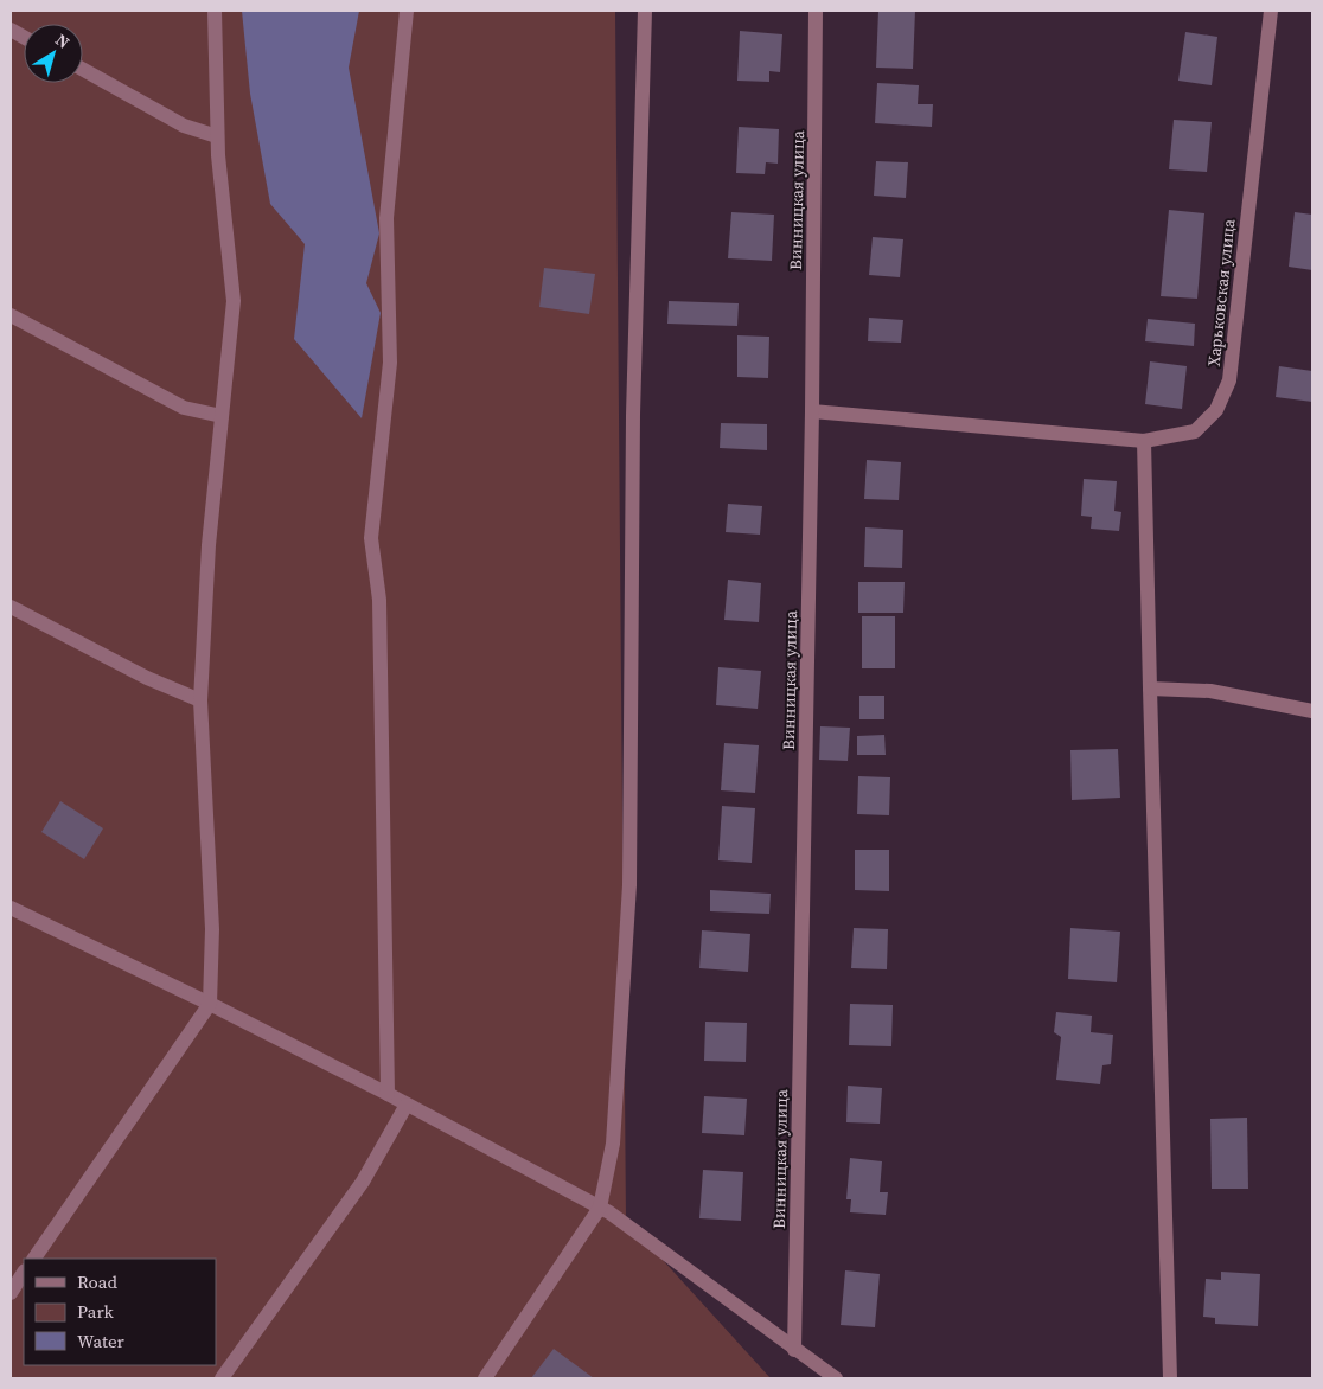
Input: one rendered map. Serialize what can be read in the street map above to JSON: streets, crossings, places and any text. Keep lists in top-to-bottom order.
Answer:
{
  "streets": {
    "street": ["Винницкая улица", "Харьковская улица"]
  },
  "crossings": [
    ["Винницкая улица", "Харьковская улица"]
  ],
  "legend": ["Road", "Park", "Water"],
  "north": "top right"
}
